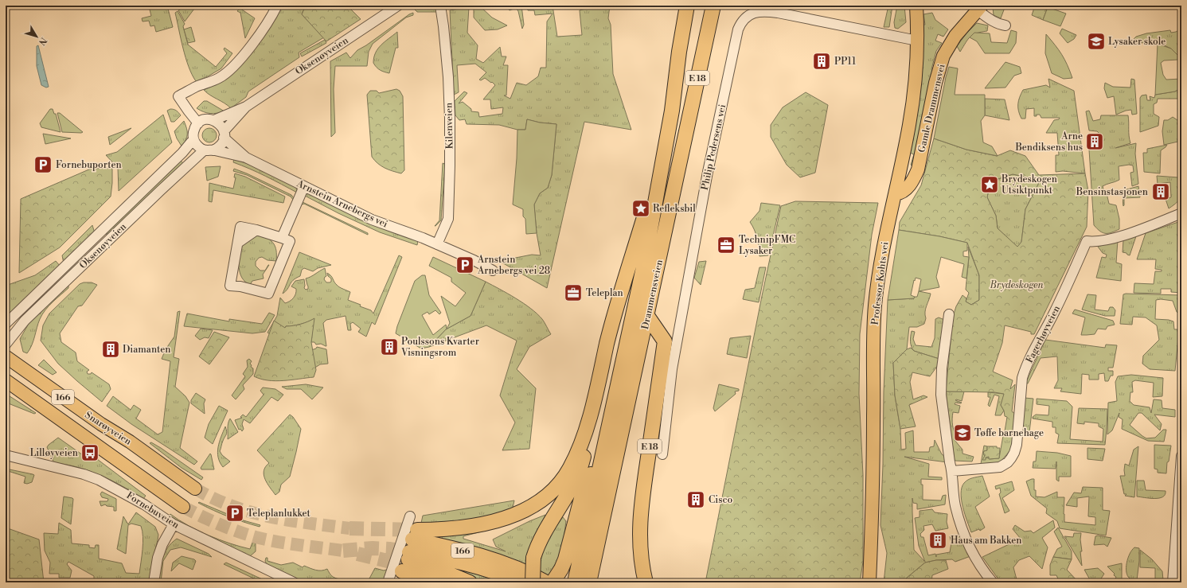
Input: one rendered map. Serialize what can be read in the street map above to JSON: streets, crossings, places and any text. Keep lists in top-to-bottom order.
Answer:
{
  "streets": {
    "highway": ["E 18", "Drammensveien", "166"],
    "main road": ["Gamle Drammensvei", "Professor Kohts vei", "Snarøyveien"],
    "street": [
      "Oksenøyveien",
      "Kilenveien",
      "Philip Pedersens vei",
      "Arnstein Arnebergs vei",
      "Fagerhøyveien",
      "Fornebuveien"
    ]
  },
  "crossings": [
    ["Oksenøyveien", "Arnstein Arnebergs vei"],
    ["E 18", "Drammensveien"],
    ["E 18", "166"],
    ["Gamle Drammensvei", "Professor Kohts vei"],
    ["Kilenveien", "Arnstein Arnebergs vei"],
    ["Philip Pedersens vei", "Professor Kohts vei"]
  ],
  "parks": ["Brydeskogen"],
  "places": {
    "school or university": ["Lysaker skole", "Tøffe barnehage"],
    "building": [
      "PP11",
      "Arne Bendiksens hus",
      "Bensinstasjonen",
      "Poulssons Kvarter Visningsrom",
      "Diamanten",
      "Cisco",
      "Haus am Bakken"
    ],
    "parking": ["Fornebuporten", "Arnstein Arnebergs vei 28", "Teleplanlukket"],
    "place": ["Brydeskogen Utsiktpunkt", "Refleksbil"],
    "office": ["TechnipFMC Lysaker", "Teleplan"],
    "bus stop": ["Lilløyveien"]
  },
  "north": "bottom right"
}
